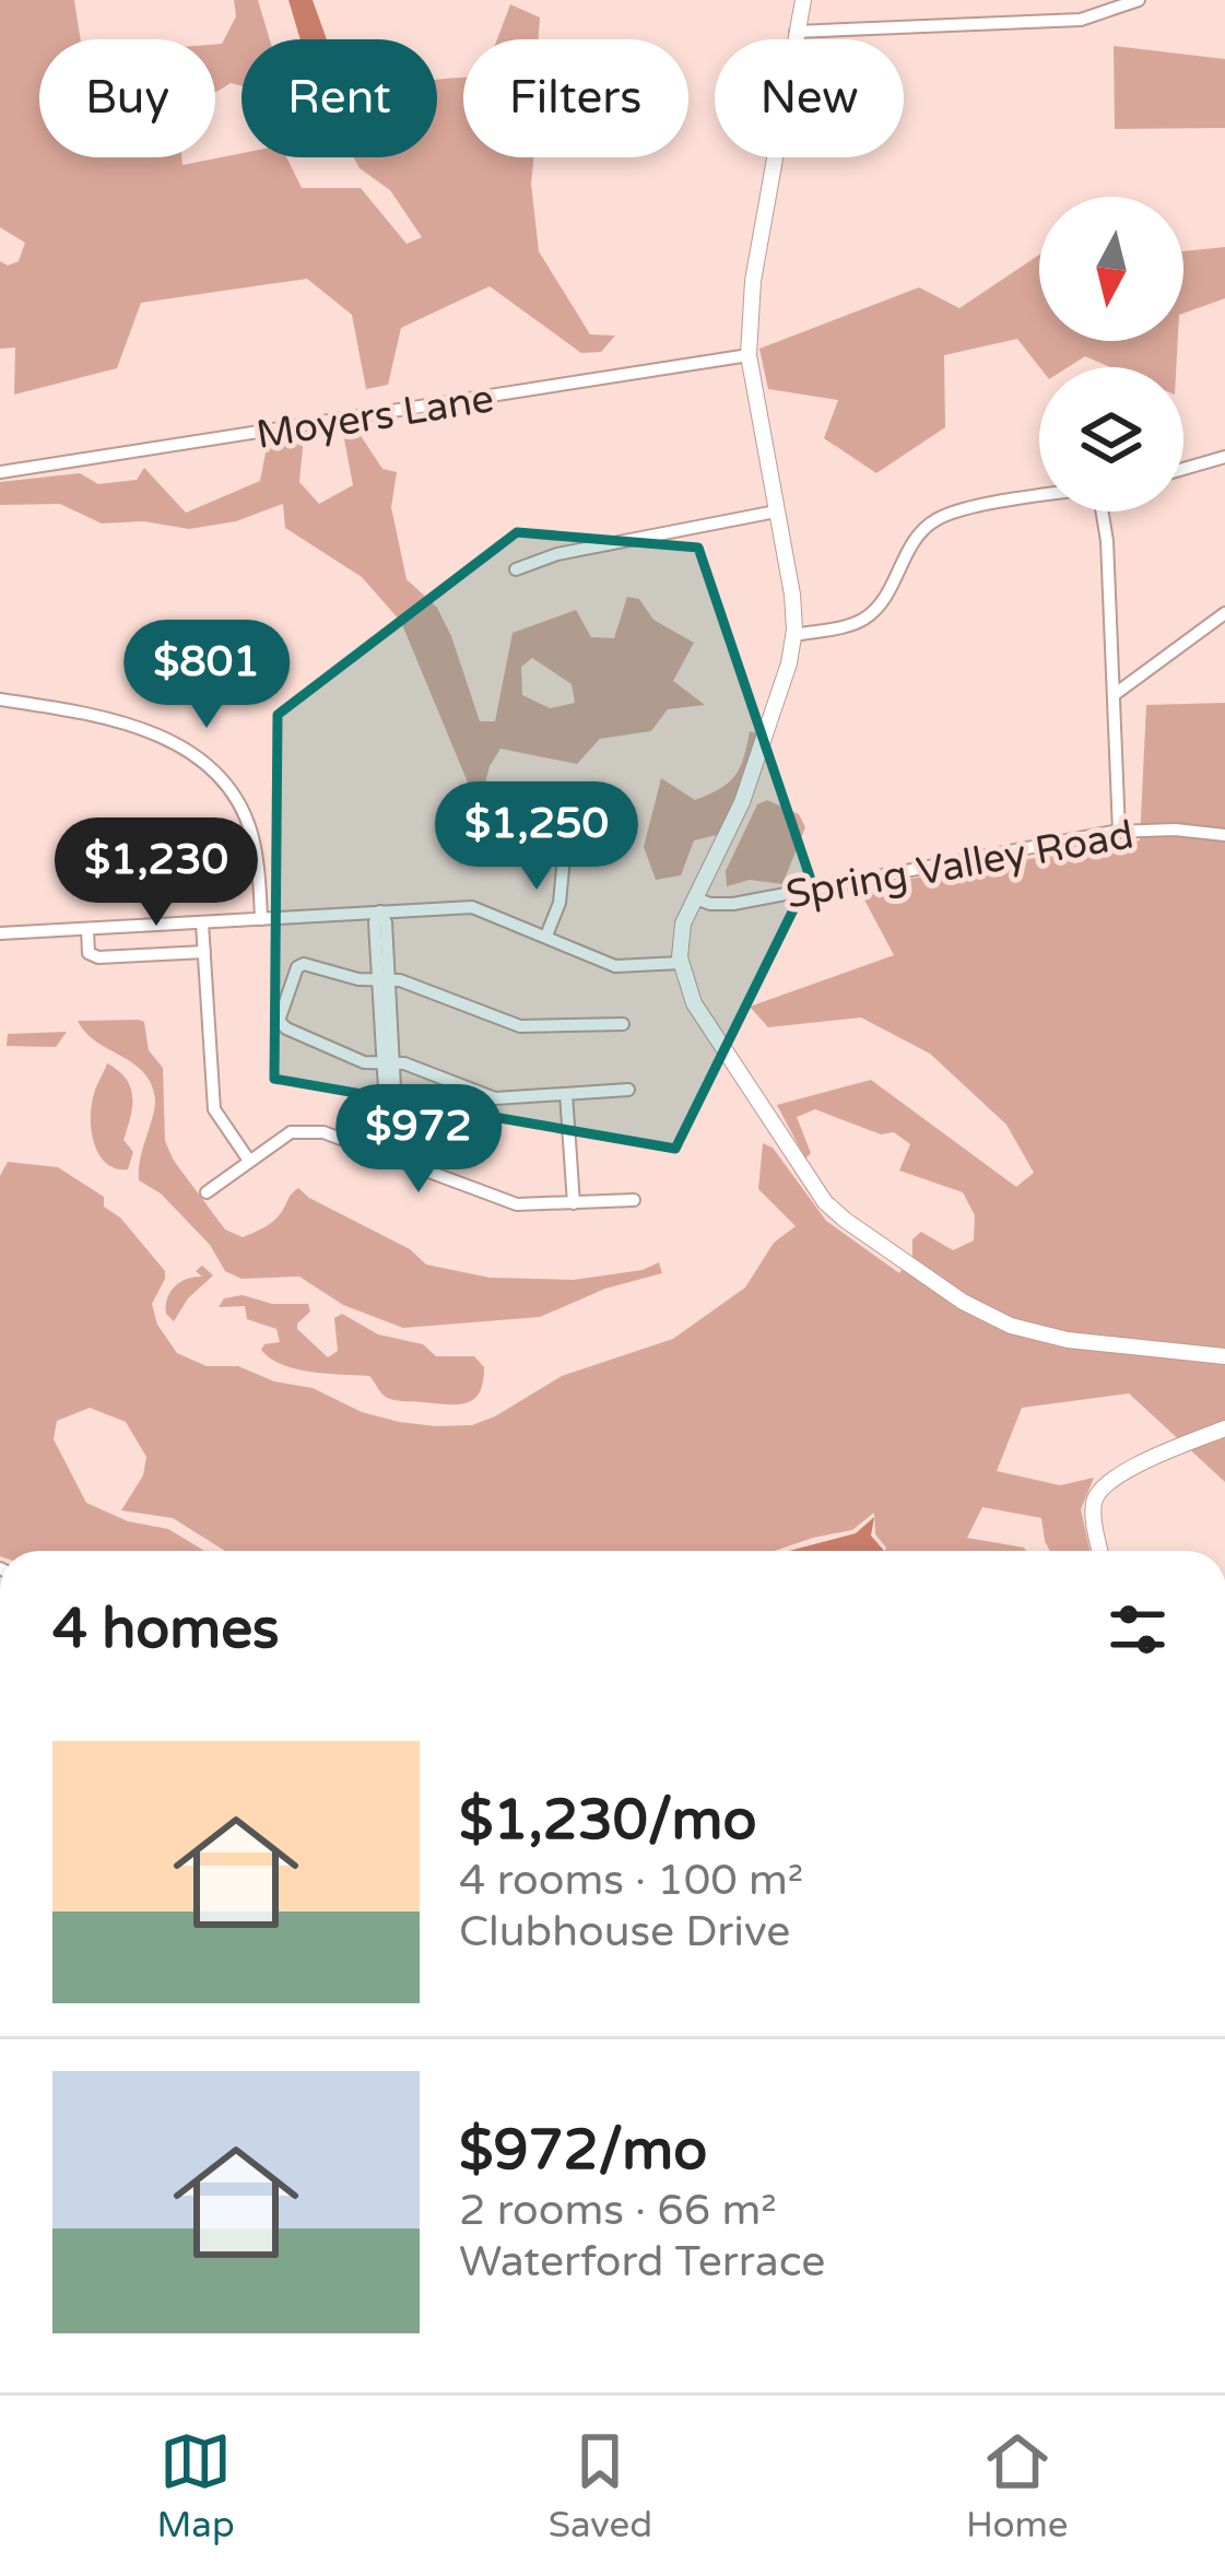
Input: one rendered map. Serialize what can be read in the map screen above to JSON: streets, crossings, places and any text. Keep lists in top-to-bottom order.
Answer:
{
  "streets": {
    "street": ["Moyers Lane", "Spring Valley Road"]
  },
  "north": "bottom",
  "page": {
    "chip": [
      "Buy",
      "Rent",
      "Filters",
      "New"
    ],
    "price": [
      "$801",
      "$1,250",
      "$1,230",
      "$972"
    ],
    "heading": "4 homes",
    "list": [
      {
        "name": "$1,230/mo",
        "note": "4 rooms · 100 m² · Clubhouse Drive"
      },
      {
        "name": "$972/mo",
        "note": "2 rooms · 66 m² · Waterford Terrace"
      }
    ],
    "tabs": ["Map", "Saved", "Home"]
  }
}
